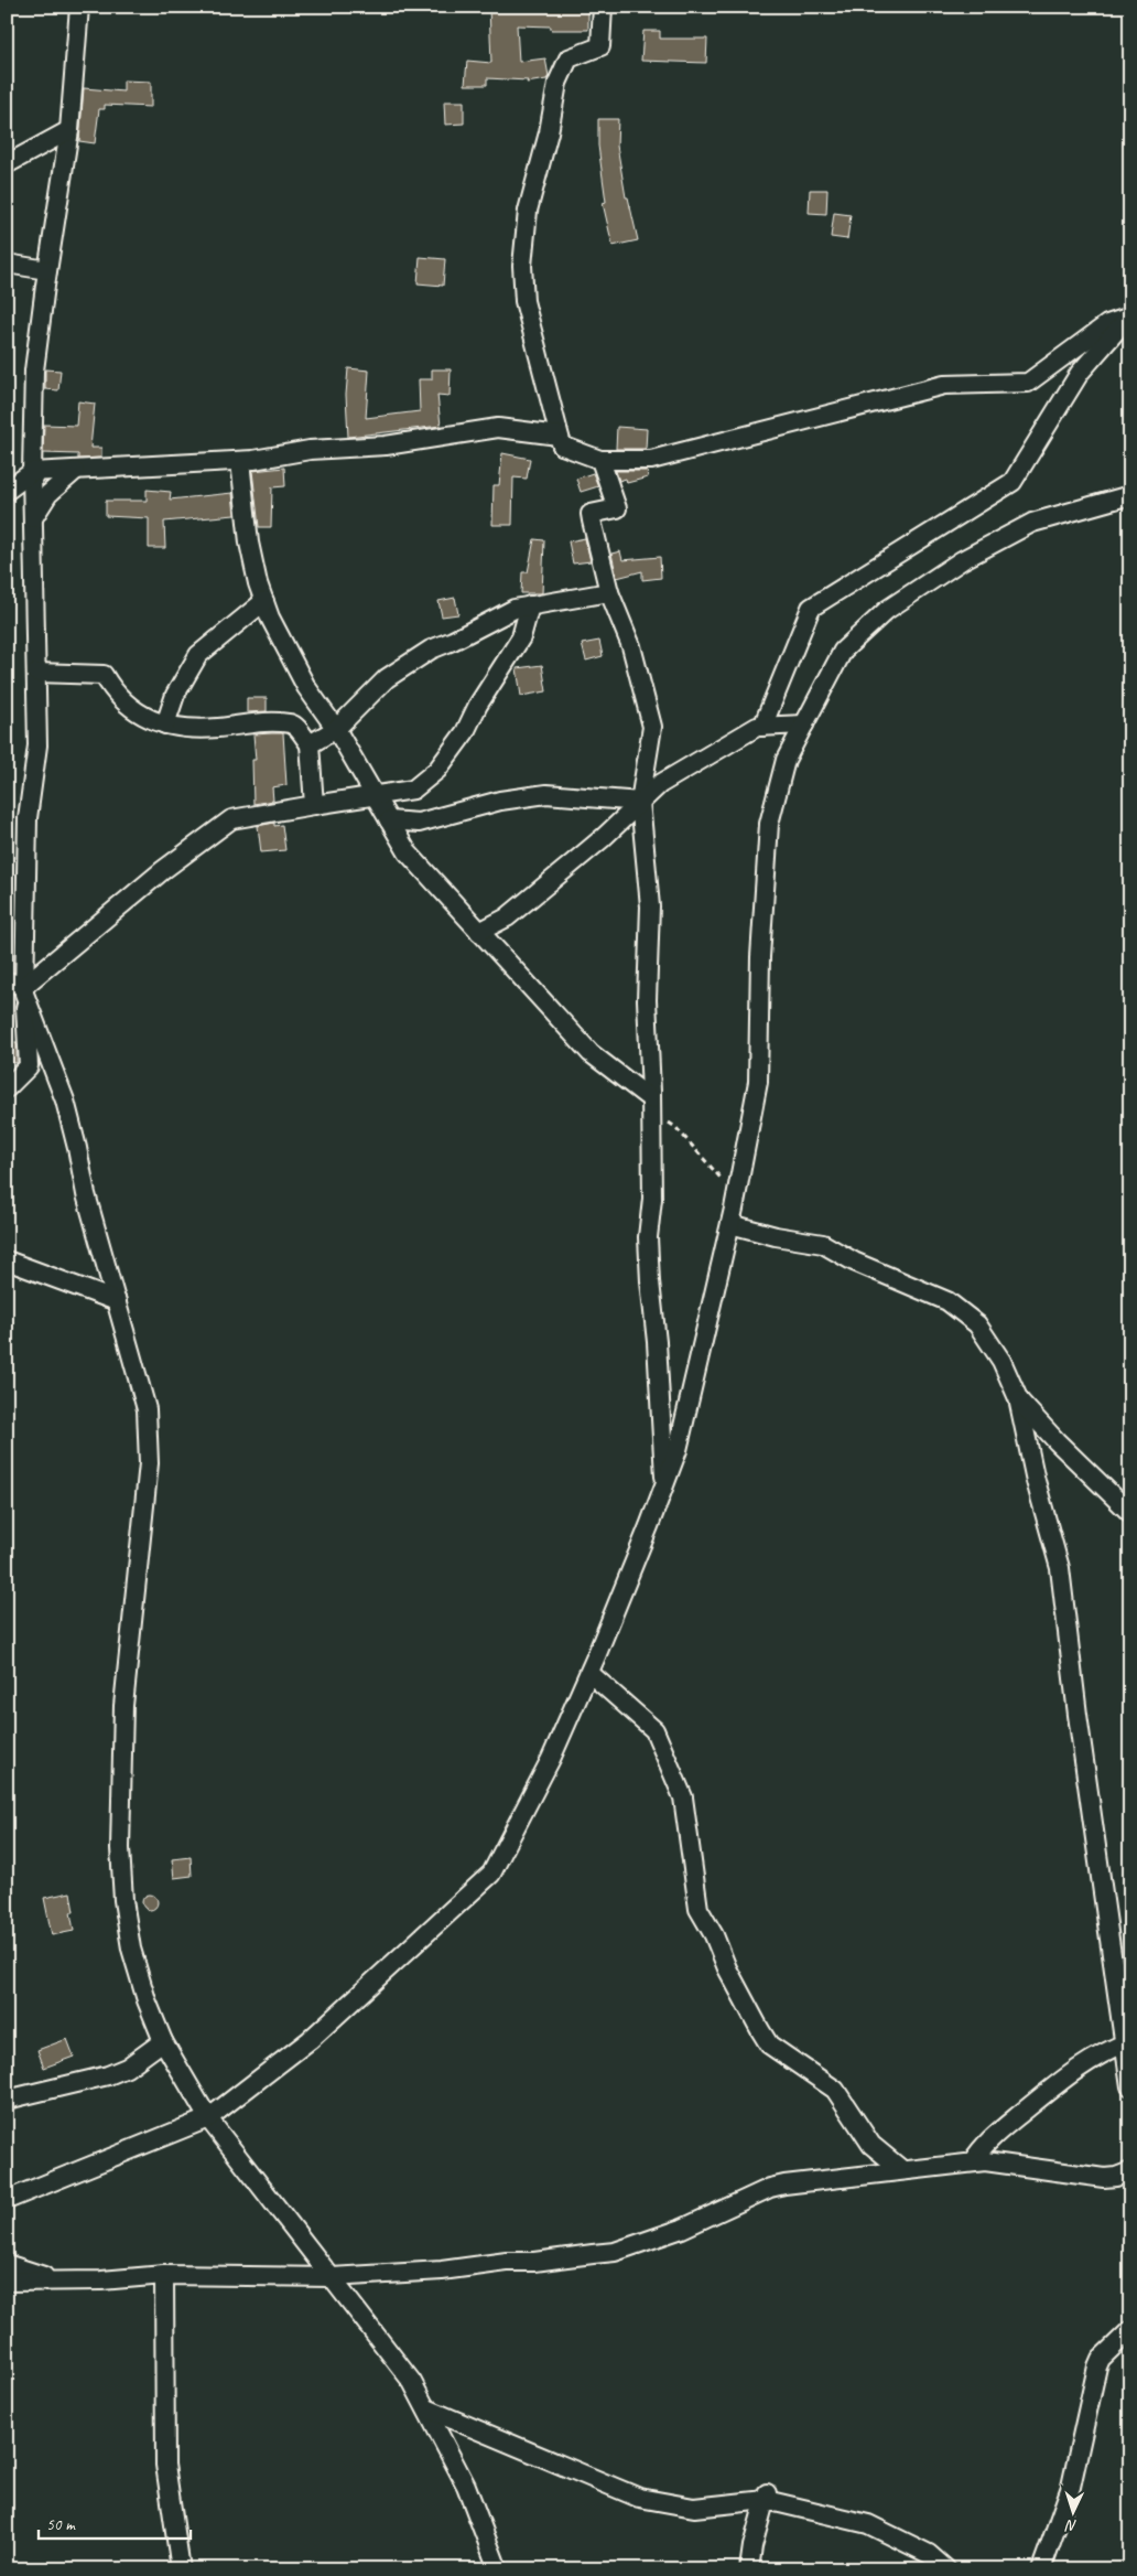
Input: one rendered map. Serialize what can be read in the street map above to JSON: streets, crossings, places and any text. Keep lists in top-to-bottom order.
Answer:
{
  "scale_bar": "50 m",
  "north": "bottom"
}
